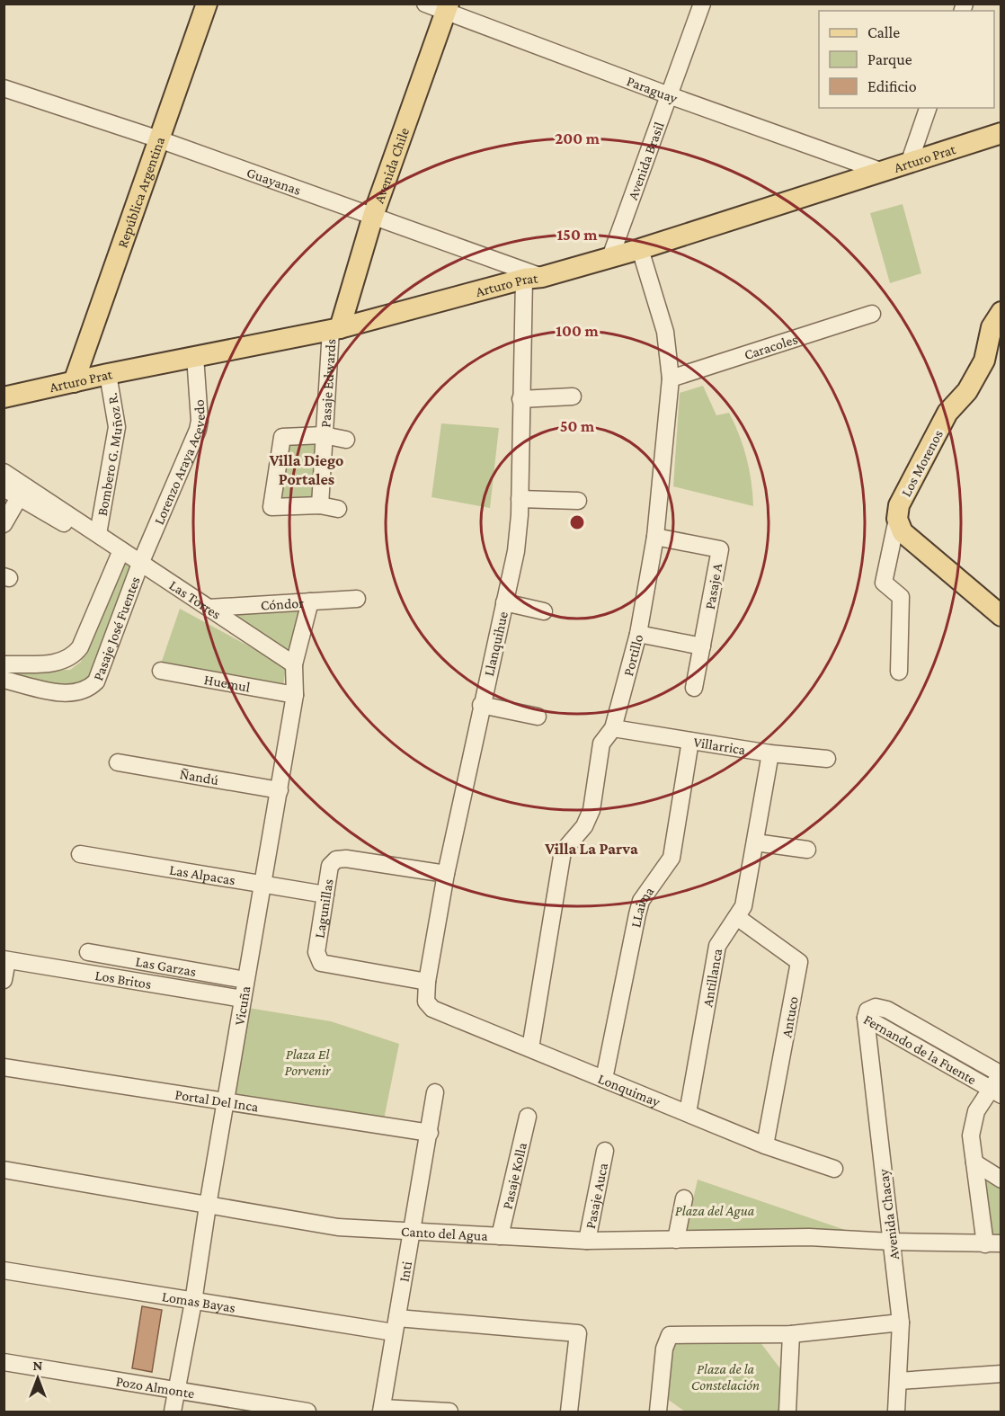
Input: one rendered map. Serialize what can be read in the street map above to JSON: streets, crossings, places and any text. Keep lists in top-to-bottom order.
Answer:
{
  "streets": {
    "main road": [
      "Arturo Prat",
      "Avenida Chile",
      "República Argentina",
      "Los Morenos"
    ],
    "street": [
      "Paraguay",
      "Avenida Brasil",
      "Guayanas",
      "Caracoles",
      "Pasaje Edwards",
      "Bombero G. Muñoz R.",
      "Lorenzo Araya Acevedo",
      "Pasaje A",
      "Las Torres",
      "Cóndor",
      "Pasaje José Fuentes",
      "Llanquihue",
      "Portillo",
      "Huemul",
      "Villarrica",
      "Ñandú",
      "Las Alpacas",
      "Lagunillas",
      "LLaima",
      "Las Garzas",
      "Antillanca",
      "Los Britos",
      "Vicuña",
      "Antuco",
      "Fernando de la Fuente",
      "Lonquimay",
      "Portal Del Inca",
      "Pasaje Kolla",
      "Pasaje Auca",
      "Avenida Chacay",
      "Canto del Agua",
      "Inti",
      "Lomas Bayas",
      "Pozo Almonte"
    ]
  },
  "crossings": [
    ["Paraguay", "Arturo Prat"],
    ["Paraguay", "Avenida Brasil"],
    ["Paraguay", "Avenida Chile"],
    ["Arturo Prat", "Avenida Brasil"],
    ["Arturo Prat", "Avenida Chile"],
    ["Arturo Prat", "Guayanas"],
    ["Arturo Prat", "República Argentina"],
    ["Arturo Prat", "Pasaje Edwards"],
    ["Arturo Prat", "Bombero G. Muñoz R."],
    ["Arturo Prat", "Lorenzo Araya Acevedo"],
    ["Arturo Prat", "Llanquihue"],
    ["Arturo Prat", "Portillo"],
    ["Avenida Chile", "Guayanas"],
    ["Avenida Chile", "Pasaje Edwards"],
    ["Guayanas", "República Argentina"],
    ["Guayanas", "Llanquihue"],
    ["Caracoles", "Portillo"],
    ["Bombero G. Muñoz R.", "Las Torres"],
    ["Lorenzo Araya Acevedo", "Las Torres"],
    ["Lorenzo Araya Acevedo", "Pasaje José Fuentes"],
    ["Pasaje A", "Portillo"],
    ["Las Torres", "Cóndor"],
    ["Las Torres", "Pasaje José Fuentes"],
    ["Las Torres", "Vicuña"],
    ["Cóndor", "Vicuña"],
    ["Llanquihue", "Lagunillas"],
    ["Llanquihue", "Lonquimay"],
    ["Portillo", "Villarrica"],
    ["Portillo", "Lonquimay"],
    ["Huemul", "Vicuña"],
    ["Villarrica", "LLaima"],
    ["Villarrica", "Antillanca"],
    ["Ñandú", "Vicuña"],
    ["Las Alpacas", "Lagunillas"],
    ["Las Alpacas", "Vicuña"],
    ["LLaima", "Lonquimay"],
    ["Las Garzas", "Vicuña"],
    ["Antillanca", "Antuco"],
    ["Antillanca", "Lonquimay"],
    ["Los Britos", "Vicuña"],
    ["Vicuña", "Portal Del Inca"],
    ["Vicuña", "Canto del Agua"],
    ["Vicuña", "Lomas Bayas"],
    ["Vicuña", "Pozo Almonte"],
    ["Antuco", "Lonquimay"],
    ["Fernando de la Fuente", "Avenida Chacay"],
    ["Portal Del Inca", "Inti"],
    ["Pasaje Kolla", "Canto del Agua"],
    ["Pasaje Auca", "Canto del Agua"],
    ["Avenida Chacay", "Canto del Agua"],
    ["Canto del Agua", "Inti"],
    ["Inti", "Lomas Bayas"]
  ],
  "districts": ["Villa Diego Portales", "Villa La Parva"],
  "parks": ["Plaza El Porvenir", "Plaza del Agua", "Plaza de la Constelación"],
  "legend": ["Calle", "Parque", "Edificio"],
  "north": "top",
  "rings": [
    "200 m",
    "150 m",
    "100 m",
    "50 m"
  ]
}
